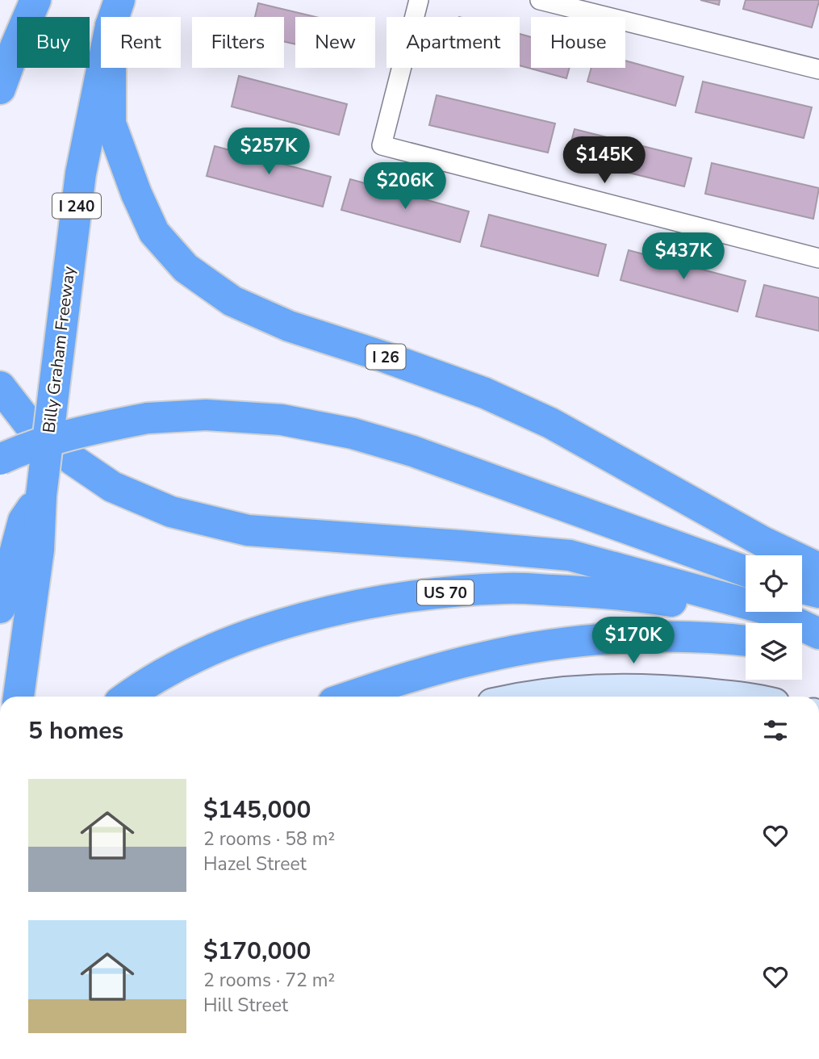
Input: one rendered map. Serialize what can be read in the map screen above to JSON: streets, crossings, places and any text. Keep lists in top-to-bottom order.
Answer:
{
  "streets": {
    "highway": [
      "I 240",
      "Billy Graham Freeway",
      "I 26",
      "US 70"
    ]
  },
  "crossings": [
    ["Billy Graham Freeway", "I 26"]
  ],
  "page": {
    "chip": [
      "Buy",
      "Rent",
      "Filters",
      "New",
      "Apartment",
      "House"
    ],
    "price": [
      "$257K",
      "$145K",
      "$206K",
      "$437K",
      "$170K"
    ],
    "heading": "5 homes",
    "list": [
      {
        "name": "$145,000",
        "note": "2 rooms · 58 m² · Hazel Street"
      },
      {
        "name": "$170,000",
        "note": "2 rooms · 72 m² · Hill Street"
      }
    ]
  }
}
